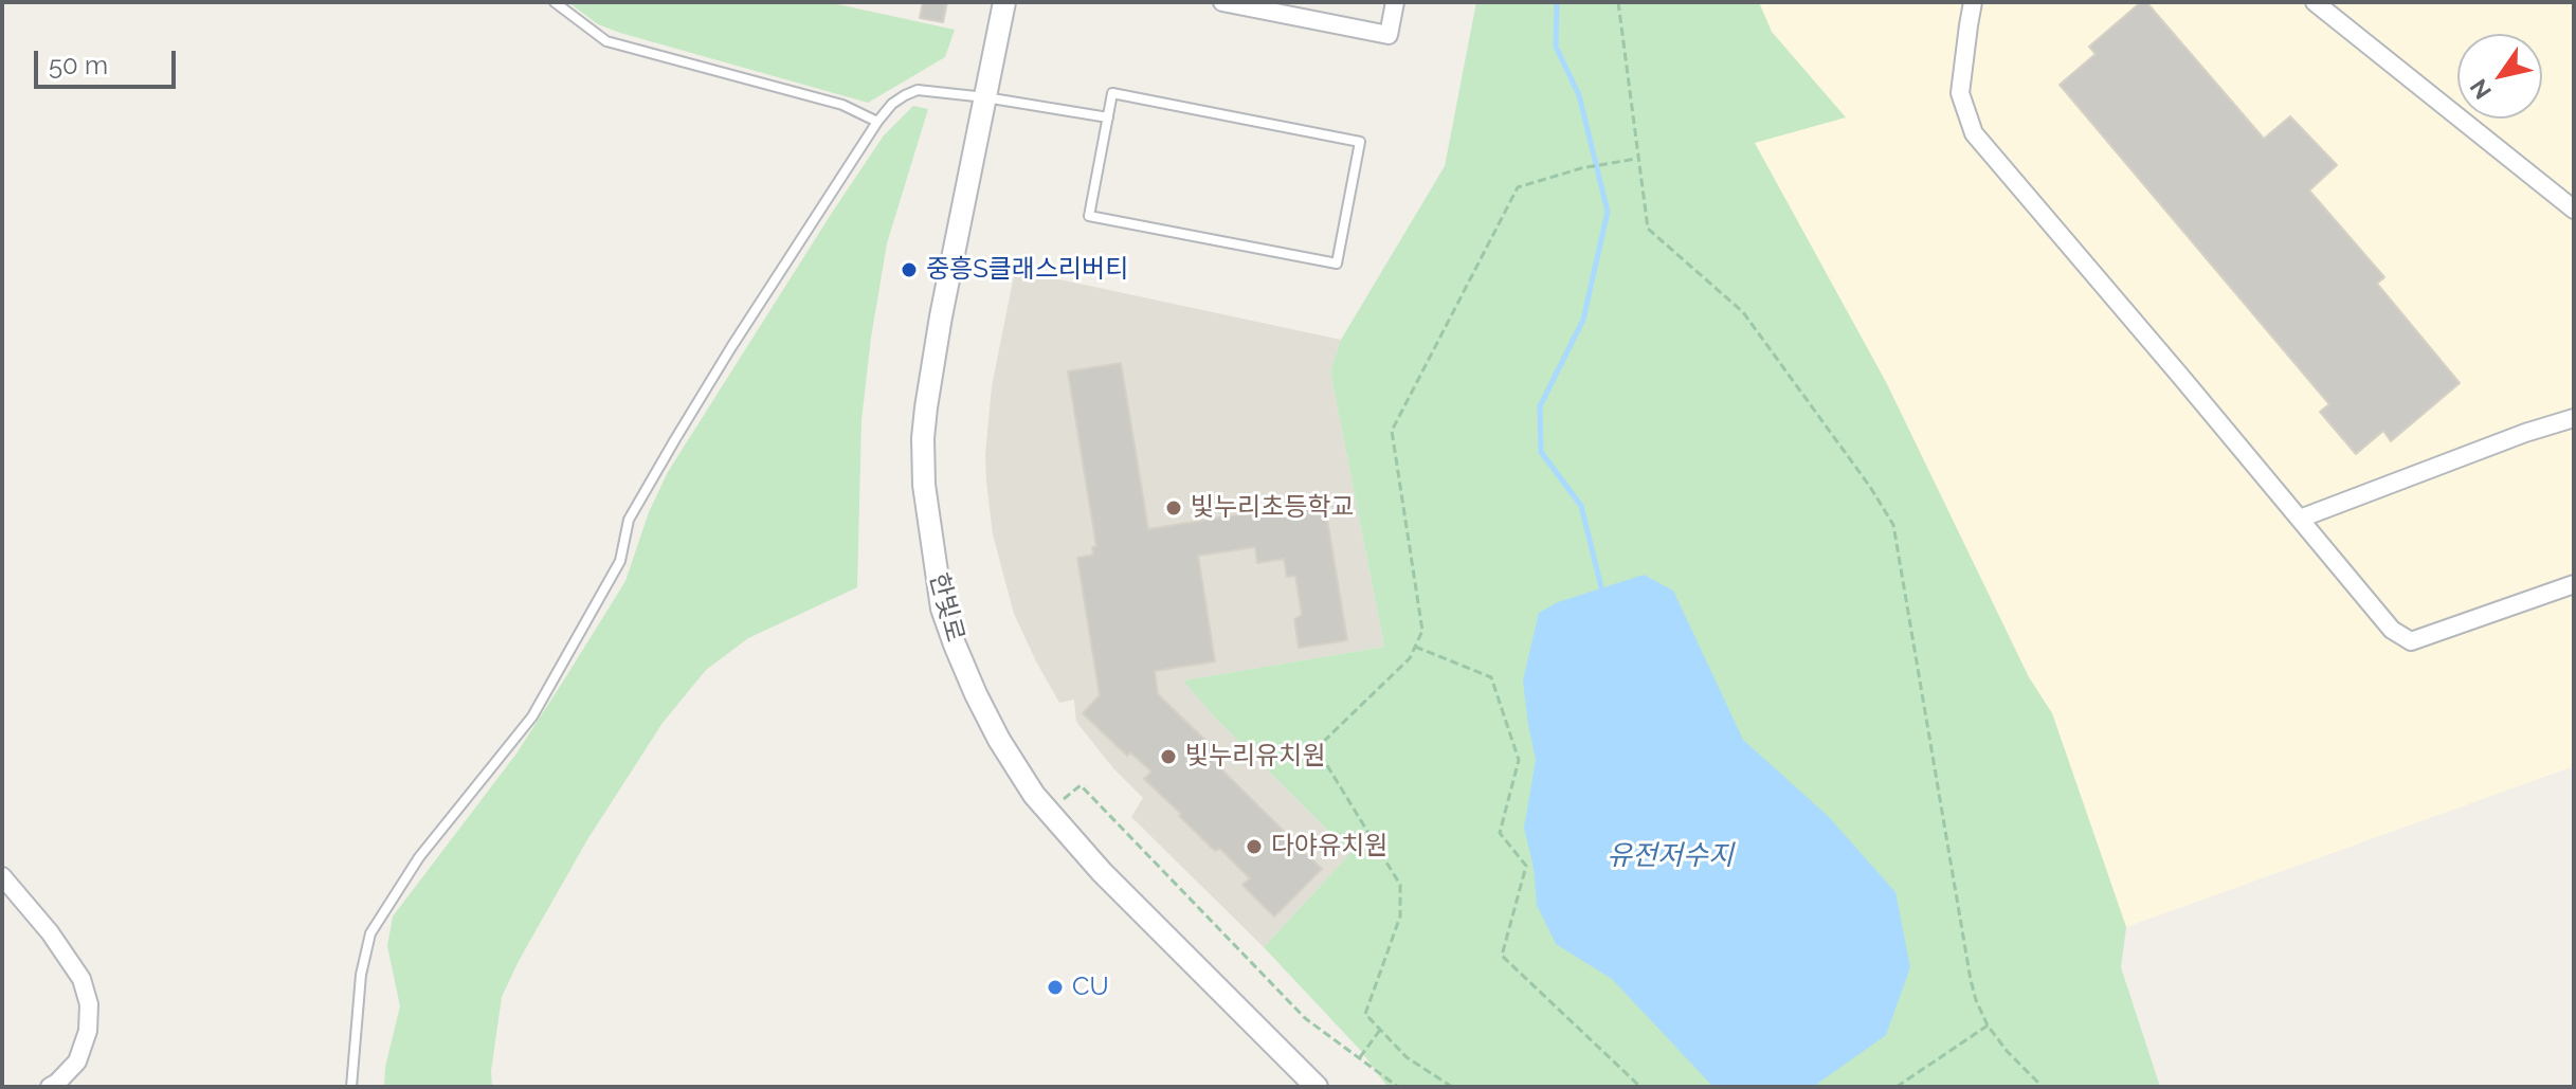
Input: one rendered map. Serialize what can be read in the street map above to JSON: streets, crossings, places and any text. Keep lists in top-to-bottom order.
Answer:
{
  "streets": {
    "street": ["한빛로"]
  },
  "water": ["유전저수지"],
  "places": [
    "중흥S클래스리버티",
    "빛누리초등학교",
    "빛누리유치원",
    "다야유치원",
    "CU"
  ],
  "scale_bar": "50 m",
  "north": "bottom left"
}
